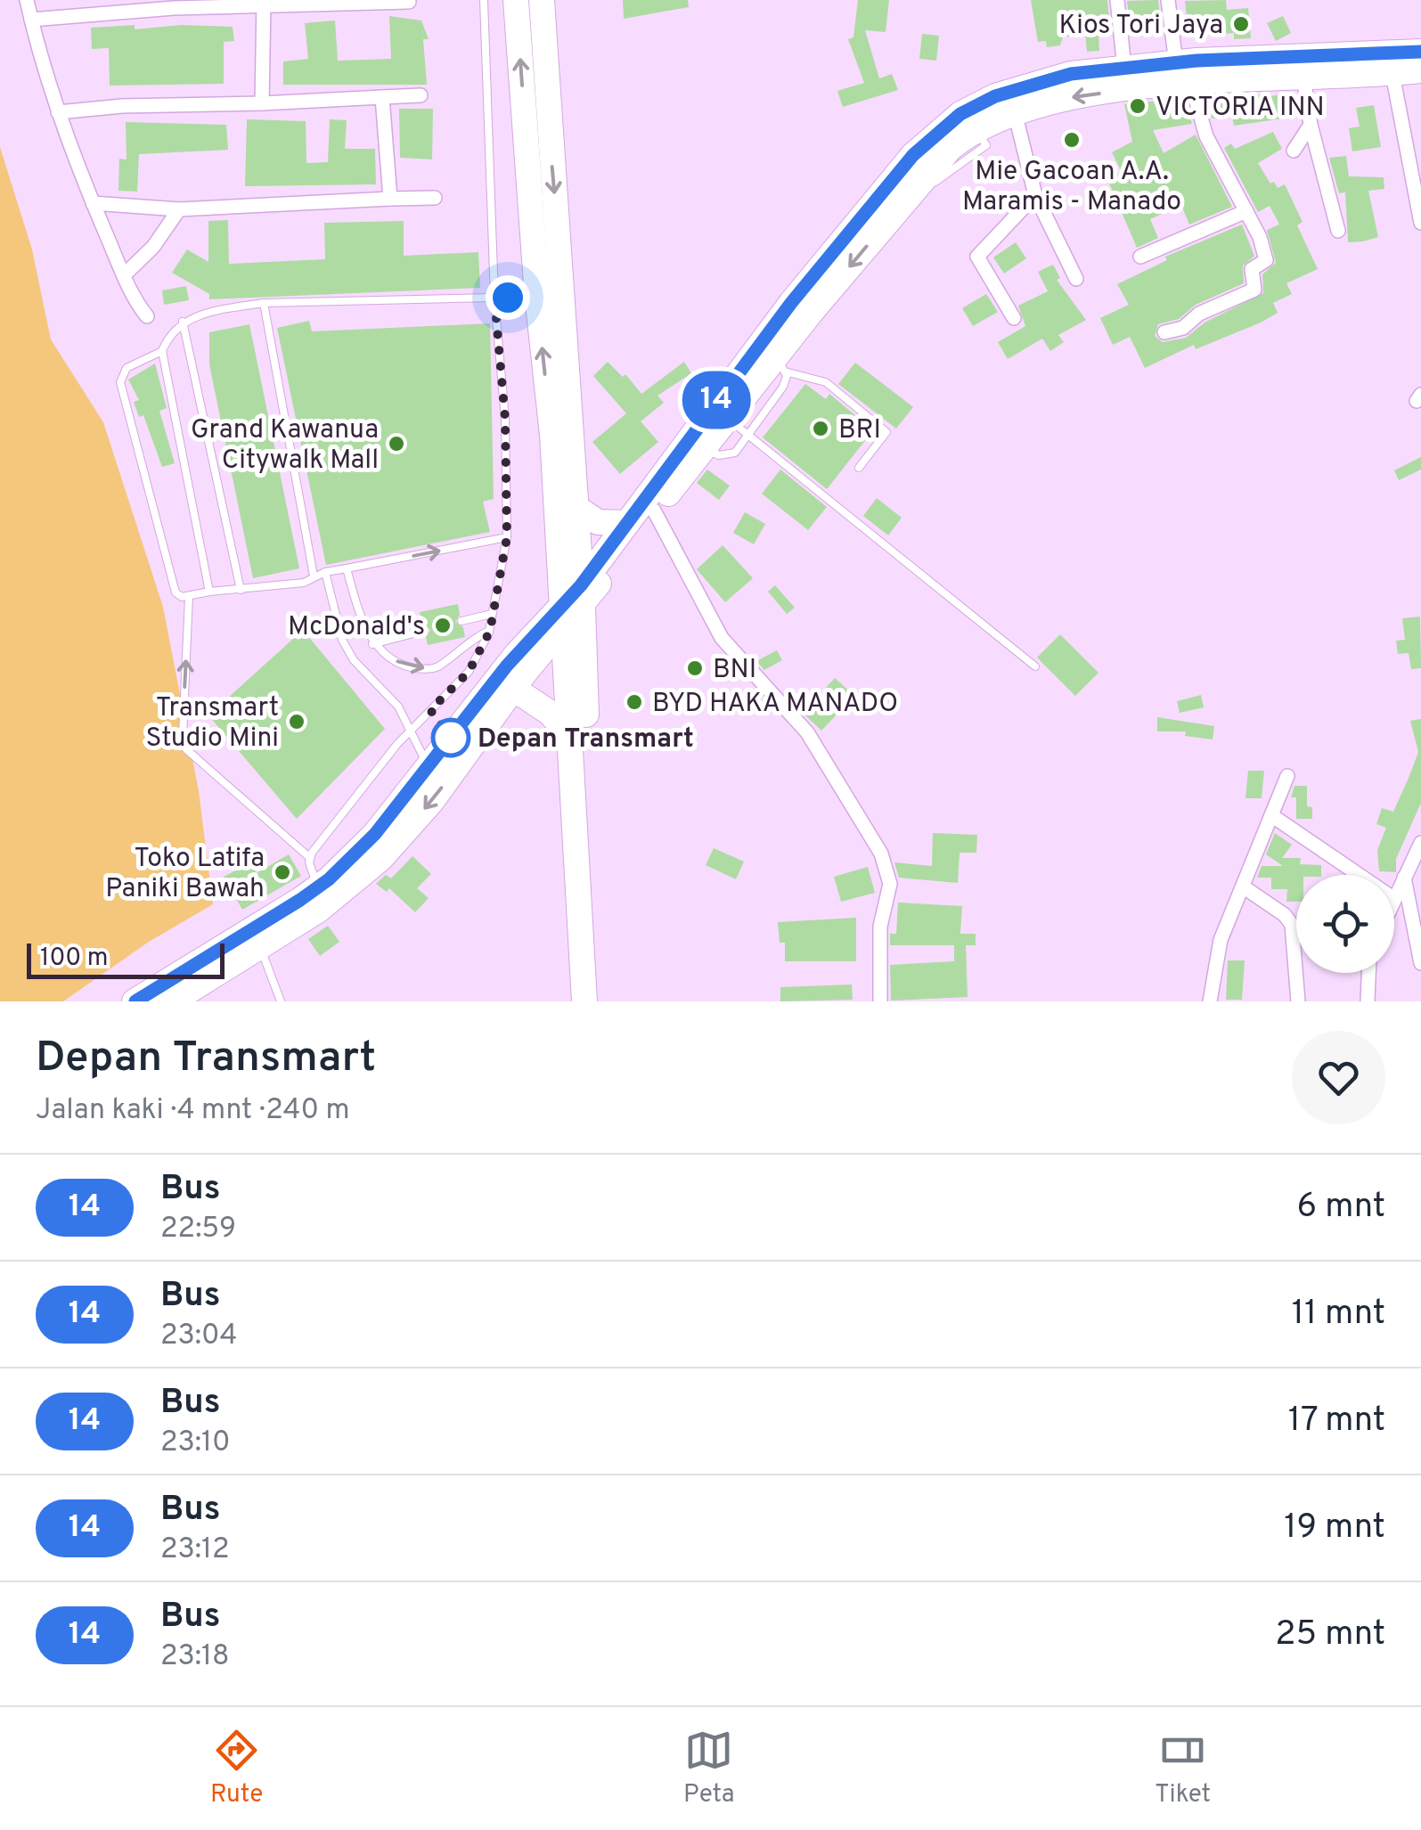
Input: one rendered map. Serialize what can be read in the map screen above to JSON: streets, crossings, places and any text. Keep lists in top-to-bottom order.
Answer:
{
  "places": [
    "Kios Tori Jaya",
    "VICTORIA INN",
    "Mie Gacoan A.A. Maramis - Manado",
    "BRI",
    "Grand Kawanua Citywalk Mall",
    "McDonald's",
    "BNI",
    "BYD HAKA MANADO",
    "Transmart Studio Mini",
    "Depan Transmart",
    "Toko Latifa Paniki Bawah"
  ],
  "lines": ["bus line 14"],
  "scale_bar": "100 m",
  "page": {
    "on_map": "14",
    "scale": "100 m",
    "heading": ["Depan Transmart", "Jalan kaki · 4 mnt · 240 m"],
    "list": [
      {
        "mark": "14",
        "name": "Bus",
        "note": "22:59",
        "value": "6 mnt"
      },
      {
        "mark": "14",
        "name": "Bus",
        "note": "23:04",
        "value": "11 mnt"
      },
      {
        "mark": "14",
        "name": "Bus",
        "note": "23:10",
        "value": "17 mnt"
      },
      {
        "mark": "14",
        "name": "Bus",
        "note": "23:12",
        "value": "19 mnt"
      },
      {
        "mark": "14",
        "name": "Bus",
        "note": "23:18",
        "value": "25 mnt"
      }
    ],
    "tabs": ["Rute", "Peta", "Tiket"]
  }
}
